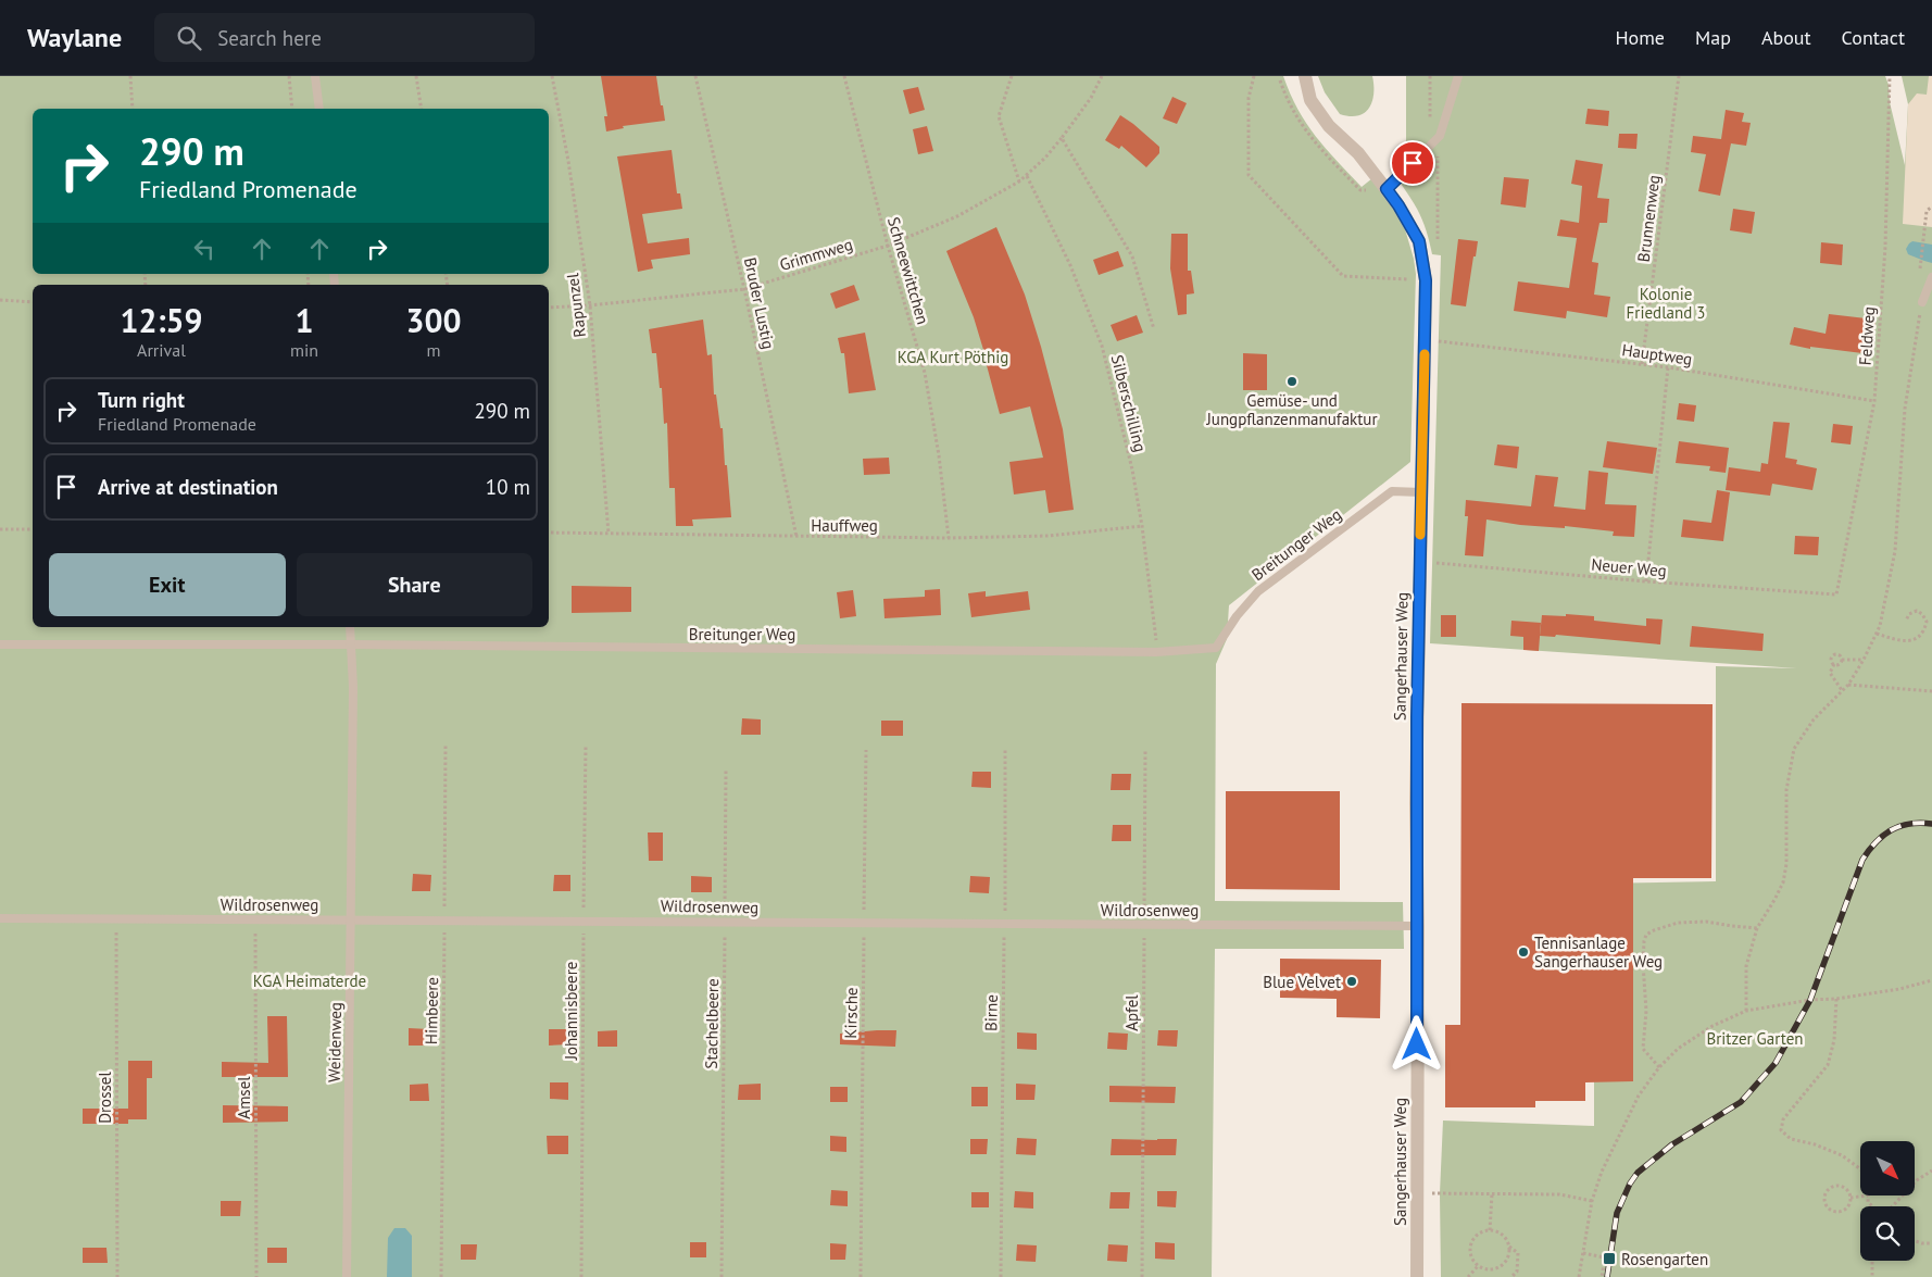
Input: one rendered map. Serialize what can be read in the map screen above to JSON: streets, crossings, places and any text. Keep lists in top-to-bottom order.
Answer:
{
  "streets": {
    "street": ["Sangerhauser Weg"],
    "lane": ["Breitunger Weg", "Wildrosenweg", "Weidenweg"],
    "path": [
      "Brunnenweg",
      "Grimmweg",
      "Schneewittchen",
      "Bruder Lustig",
      "Rapunzel",
      "Feldweg",
      "Hauptweg",
      "Silberschilling",
      "Hauffweg",
      "Neuer Weg",
      "Himbeere",
      "Johannisbeere",
      "Kirsche",
      "Birne",
      "Apfel",
      "Stachelbeere",
      "Drossel",
      "Amsel"
    ]
  },
  "crossings": [
    ["Brunnenweg", "Hauptweg"],
    ["Grimmweg", "Schneewittchen"],
    ["Grimmweg", "Bruder Lustig"],
    ["Grimmweg", "Rapunzel"],
    ["Grimmweg", "Silberschilling"],
    ["Schneewittchen", "Hauffweg"],
    ["Bruder Lustig", "Hauffweg"],
    ["Rapunzel", "Hauffweg"],
    ["Feldweg", "Hauptweg"],
    ["Feldweg", "Neuer Weg"],
    ["Silberschilling", "Hauffweg"],
    ["Silberschilling", "Breitunger Weg"],
    ["Breitunger Weg", "Sangerhauser Weg"],
    ["Breitunger Weg", "Weidenweg"],
    ["Neuer Weg", "Sangerhauser Weg"],
    ["Sangerhauser Weg", "Wildrosenweg"],
    ["Wildrosenweg", "Himbeere"],
    ["Wildrosenweg", "Johannisbeere"],
    ["Wildrosenweg", "Kirsche"],
    ["Wildrosenweg", "Birne"],
    ["Wildrosenweg", "Apfel"],
    ["Wildrosenweg", "Stachelbeere"],
    ["Wildrosenweg", "Weidenweg"],
    ["Wildrosenweg", "Drossel"],
    ["Wildrosenweg", "Amsel"]
  ],
  "parks": [
    "Kolonie Friedland 3",
    "KGA Kurt Pöthig",
    "KGA Heimaterde",
    "Britzer Garten"
  ],
  "places": {
    "other": ["Gemüse- und Jungpflanzenmanufaktur", "Tennisanlage Sangerhauser Weg", "Blue Velvet"],
    "transit": ["Rosengarten"]
  },
  "north": "bottom right",
  "page": {
    "header": "Waylane",
    "search": "Search here",
    "nav": [
      "Home",
      "Map",
      "About",
      "Contact"
    ],
    "turn": ["290 m", "Friedland Promenade"],
    "eta": [
      "12:59",
      "Arrival",
      "1",
      "min",
      "300",
      "m"
    ],
    "list": [
      {
        "name": "Turn right",
        "note": "Friedland Promenade",
        "value": "290 m"
      },
      {
        "name": "Arrive at destination",
        "value": "10 m"
      }
    ],
    "buttons": ["Exit", "Share"]
  }
}
